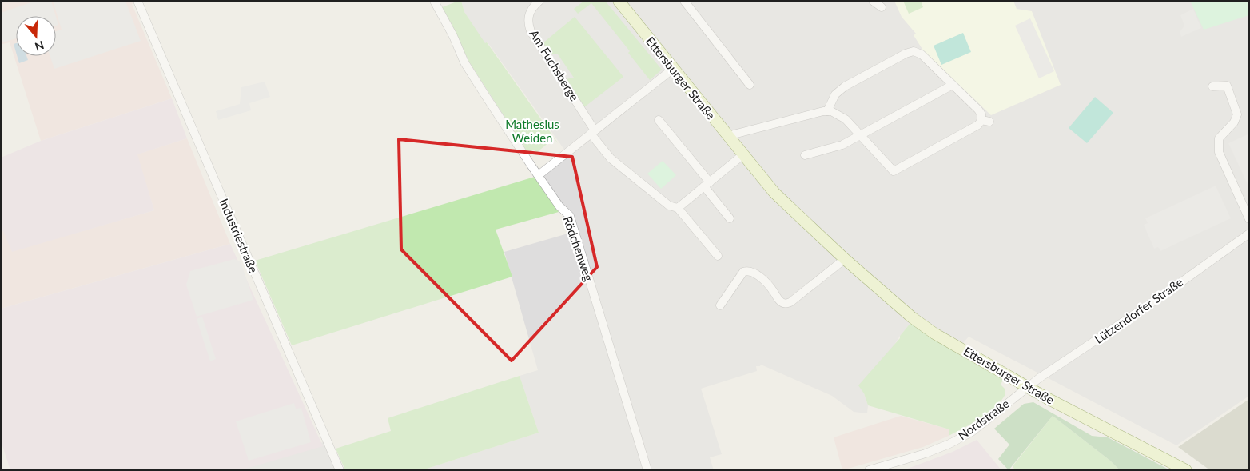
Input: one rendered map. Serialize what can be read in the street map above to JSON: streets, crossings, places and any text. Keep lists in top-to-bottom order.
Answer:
{
  "streets": {
    "street": [
      "Am Fuchsberge",
      "Ettersburger Straße",
      "Industriestraße",
      "Rödchenweg",
      "Lützendorfer Straße",
      "Nordstraße"
    ]
  },
  "crossings": [
    ["Ettersburger Straße", "Lützendorfer Straße"],
    ["Ettersburger Straße", "Nordstraße"],
    ["Lützendorfer Straße", "Nordstraße"]
  ],
  "parks": ["Mathesius Weiden"],
  "north": "bottom"
}
